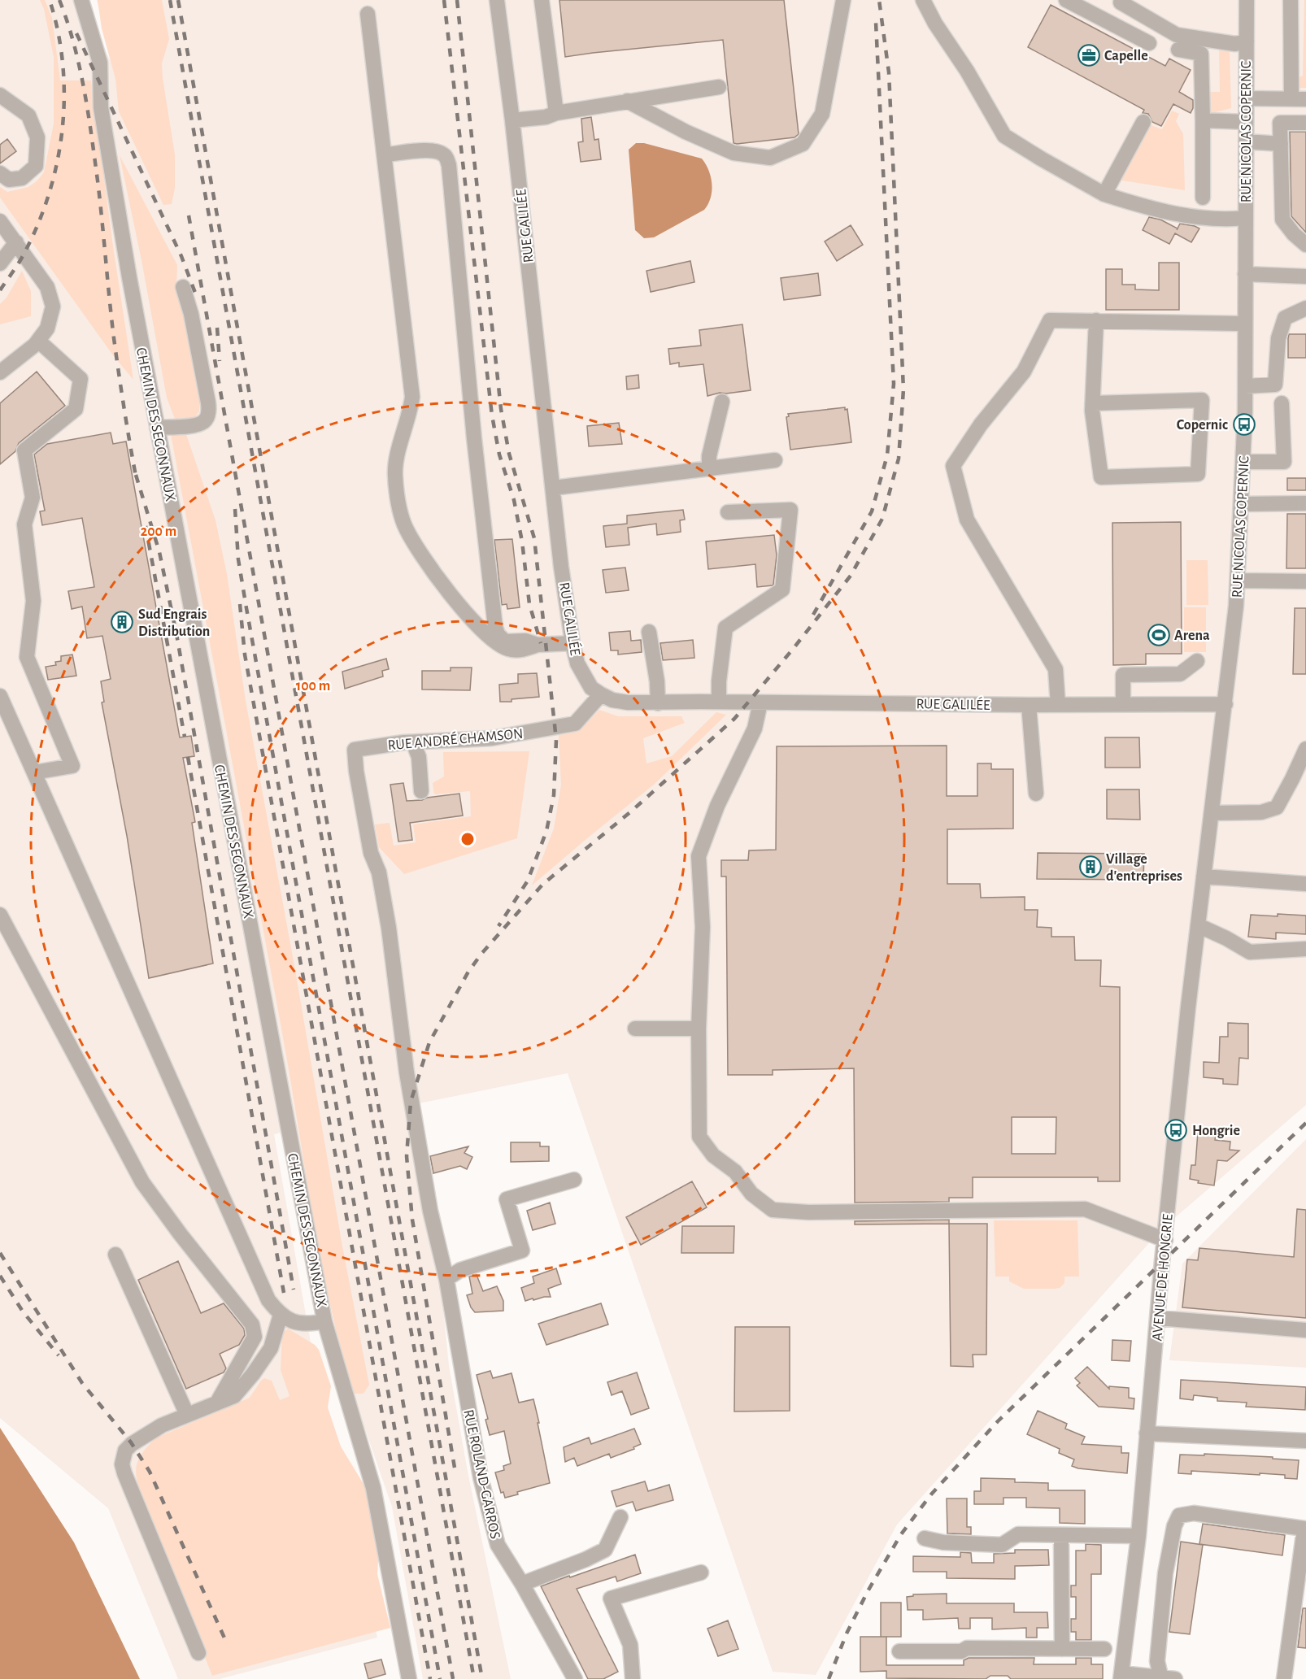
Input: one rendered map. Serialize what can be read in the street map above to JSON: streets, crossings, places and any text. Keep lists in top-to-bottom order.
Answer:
{
  "streets": {
    "street": [
      "RUE NICOLAS COPERNIC",
      "RUE GALILÉE",
      "CHEMIN DES SEGONNAUX",
      "RUE ANDRÉ CHAMSON",
      "AVENUE DE HONGRIE",
      "RUE ROLAND-GARROS"
    ]
  },
  "crossings": [
    ["RUE NICOLAS COPERNIC", "RUE GALILÉE"],
    ["RUE NICOLAS COPERNIC", "AVENUE DE HONGRIE"],
    ["RUE GALILÉE", "RUE ANDRÉ CHAMSON"],
    ["RUE ANDRÉ CHAMSON", "RUE ROLAND-GARROS"]
  ],
  "places": {
    "office": ["Capelle"],
    "bus stop": ["Copernic", "Hongrie"],
    "building": ["Sud Engrais Distribution", "Village d'entreprises"],
    "sports": ["Arena"]
  },
  "rings": ["200 m", "100 m"]
}
